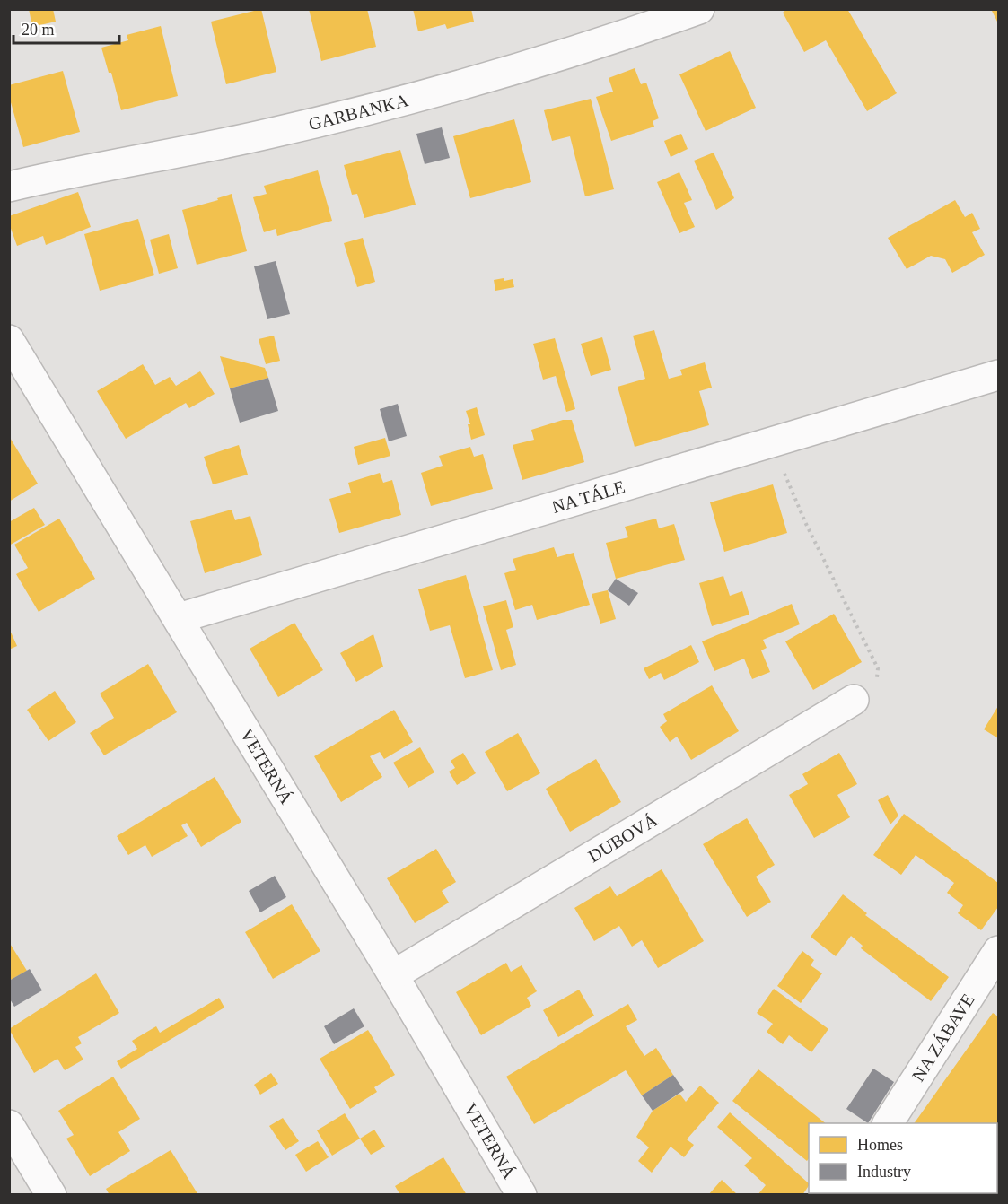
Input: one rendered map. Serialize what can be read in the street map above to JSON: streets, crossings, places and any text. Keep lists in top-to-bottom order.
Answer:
{
  "streets": {
    "street": [
      "GARBANKA",
      "NA TÁLE",
      "VETERNÁ",
      "DUBOVÁ",
      "NA ZÁBAVE"
    ]
  },
  "crossings": [
    ["NA TÁLE", "VETERNÁ"],
    ["VETERNÁ", "DUBOVÁ"]
  ],
  "legend": ["Homes", "Industry"],
  "scale_bar": "20 m"
}
